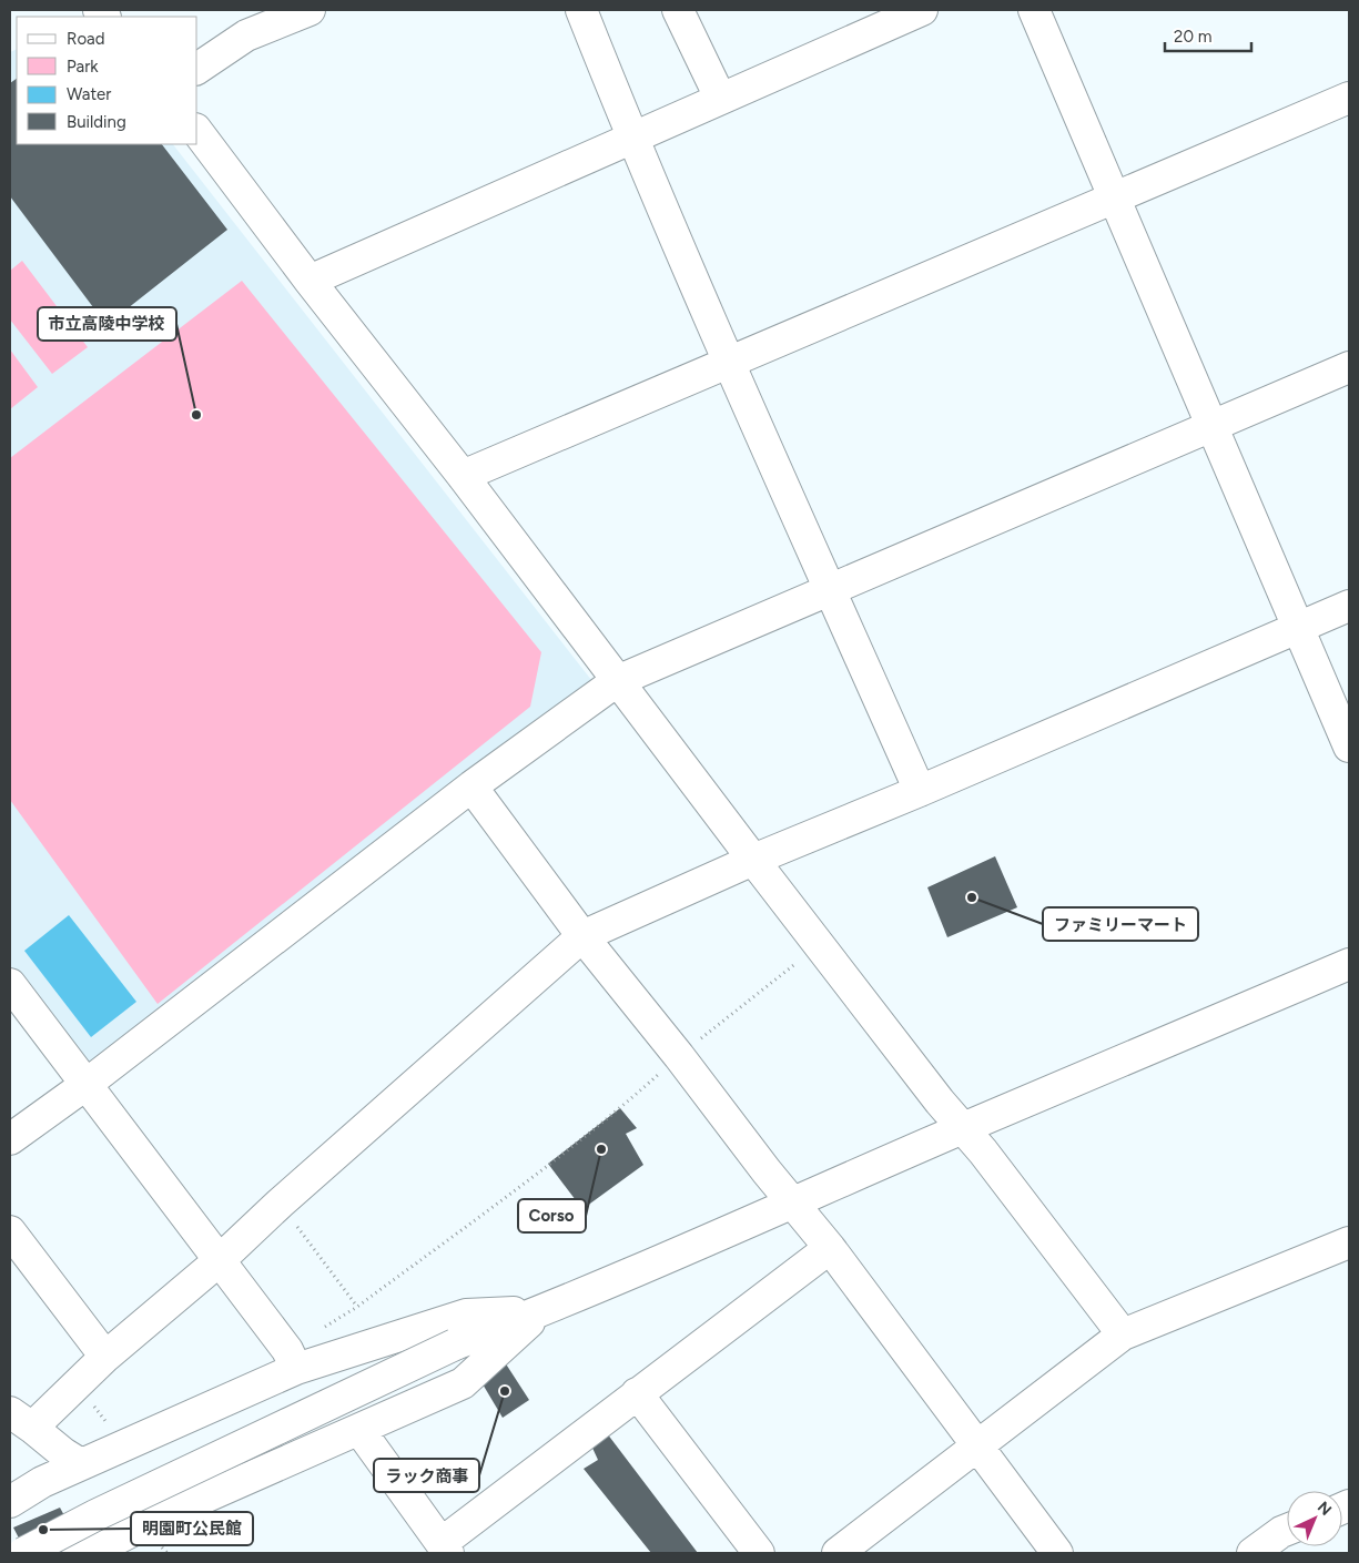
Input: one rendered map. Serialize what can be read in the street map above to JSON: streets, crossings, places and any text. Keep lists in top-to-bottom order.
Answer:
{
  "places": [
    "市立高陵中学校",
    "ファミリーマート",
    "Corso",
    "ラック商事",
    "明園町公民館"
  ],
  "legend": [
    "Road",
    "Park",
    "Water",
    "Building"
  ],
  "scale_bar": "20 m",
  "north": "top right"
}
